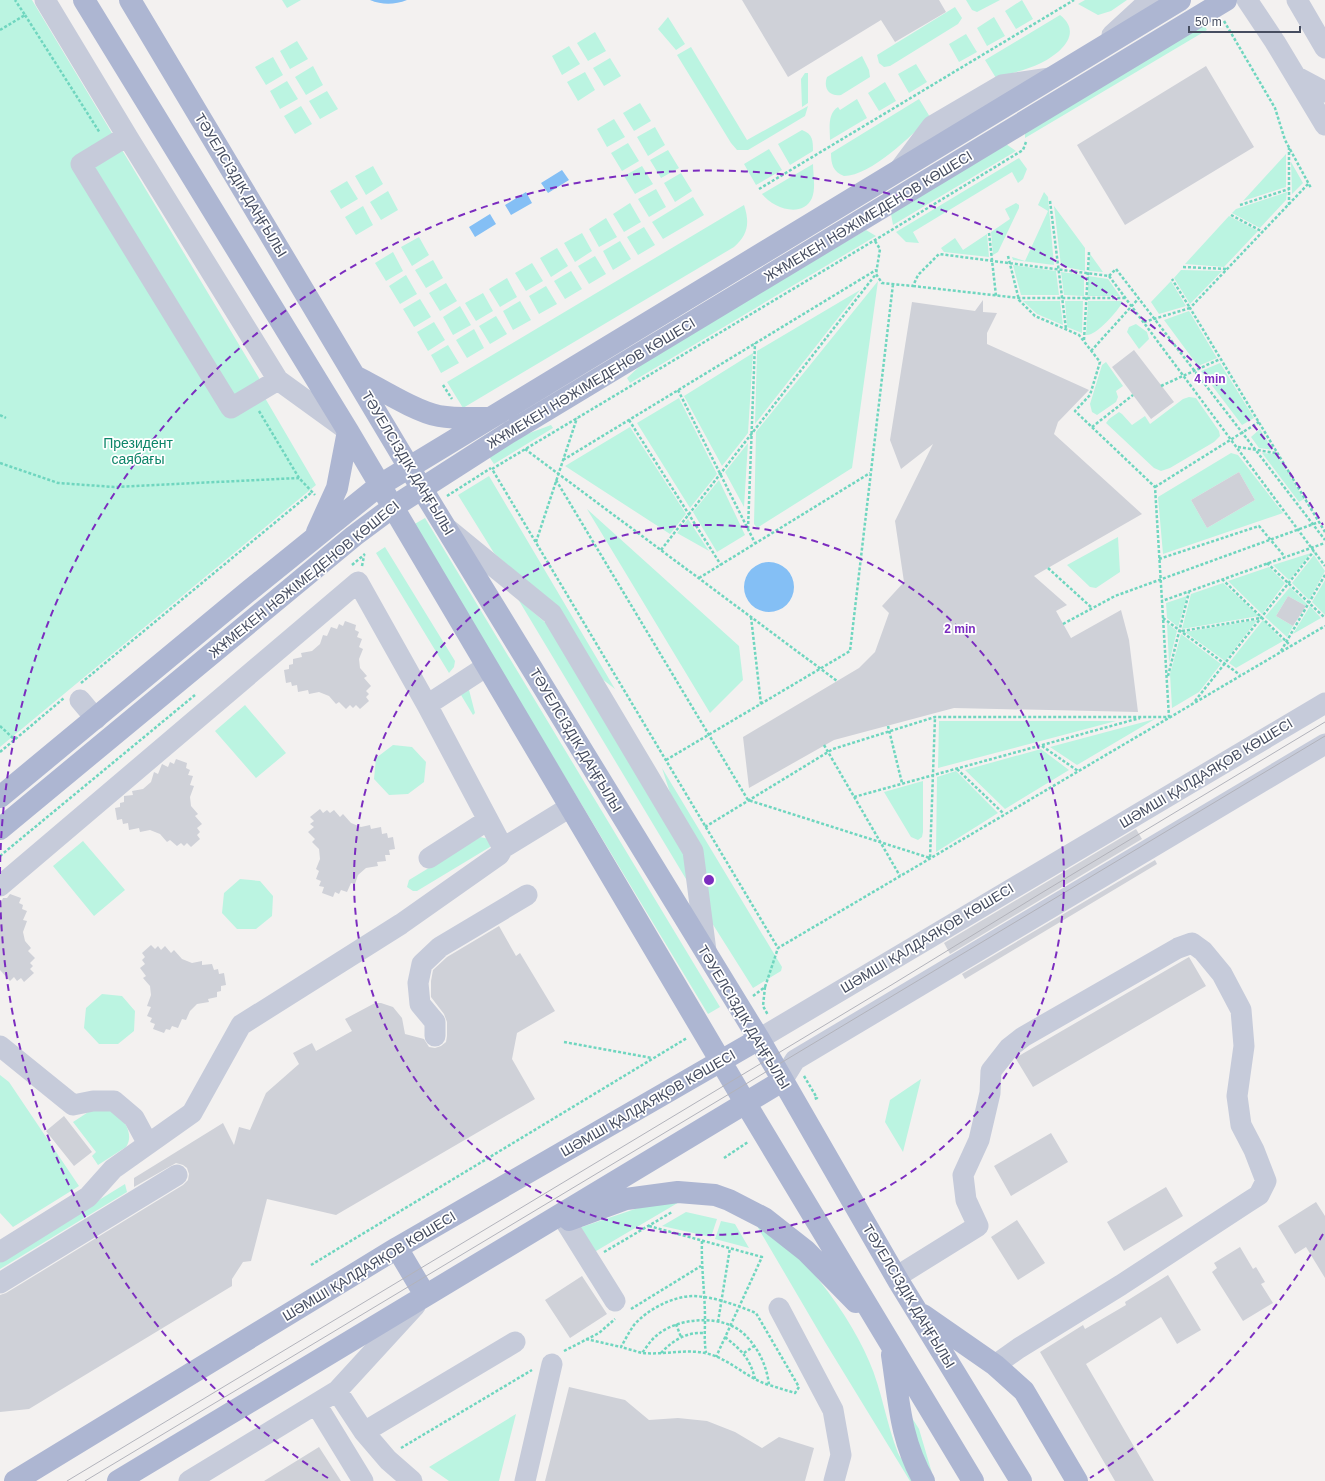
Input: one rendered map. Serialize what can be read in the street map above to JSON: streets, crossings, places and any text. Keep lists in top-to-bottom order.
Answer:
{
  "streets": {
    "main road": ["ТӘУЕЛСІЗДІК ДАҢҒЫЛЫ", "ЖҰМЕКЕН НӘЖІМЕДЕНОВ КӨШЕСІ", "ШӘМШІ ҚАЛДАЯҚОВ КӨШЕСІ"]
  },
  "crossings": [
    ["ТӘУЕЛСІЗДІК ДАҢҒЫЛЫ", "ЖҰМЕКЕН НӘЖІМЕДЕНОВ КӨШЕСІ"],
    ["ТӘУЕЛСІЗДІК ДАҢҒЫЛЫ", "ШӘМШІ ҚАЛДАЯҚОВ КӨШЕСІ"]
  ],
  "parks": ["Президент саябағы"],
  "scale_bar": "50 m",
  "rings": ["4 min", "2 min"]
}
